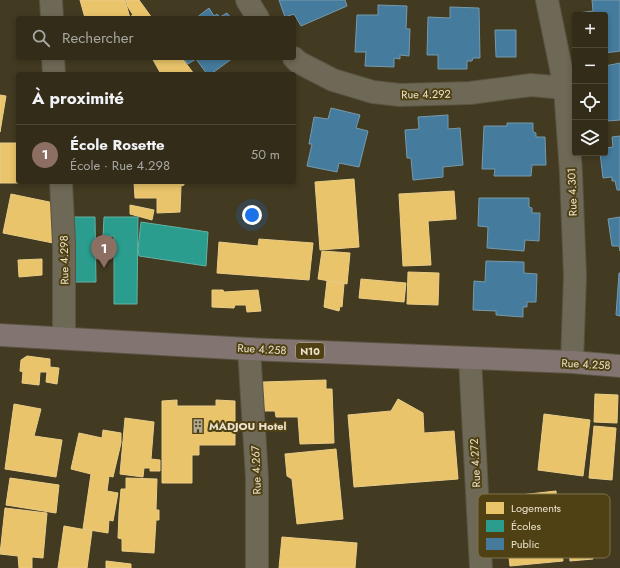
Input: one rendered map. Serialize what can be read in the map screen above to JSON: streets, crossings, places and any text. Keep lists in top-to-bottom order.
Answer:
{
  "streets": {
    "highway": ["Rue 4.258", "N10"],
    "street": [
      "Rue 4.292",
      "Rue 4.301",
      "Rue 4.298",
      "Rue 4.272",
      "Rue 4.267"
    ]
  },
  "crossings": [
    ["Rue 4.292", "Rue 4.301"],
    ["Rue 4.301", "Rue 4.258"],
    ["Rue 4.298", "Rue 4.258"],
    ["Rue 4.258", "Rue 4.272"],
    ["Rue 4.258", "Rue 4.267"]
  ],
  "places": {
    "building": ["MADJOU Hotel"]
  },
  "legend": ["Logements", "Écoles", "Public"],
  "page": {
    "map_buttons": ["+", "−"],
    "search": "Rechercher",
    "heading": "À proximité",
    "list": [
      {
        "mark": "1",
        "name": "École Rosette",
        "note": "École · Rue 4.298",
        "value": "50 m"
      }
    ],
    "pins": "1"
  }
}
